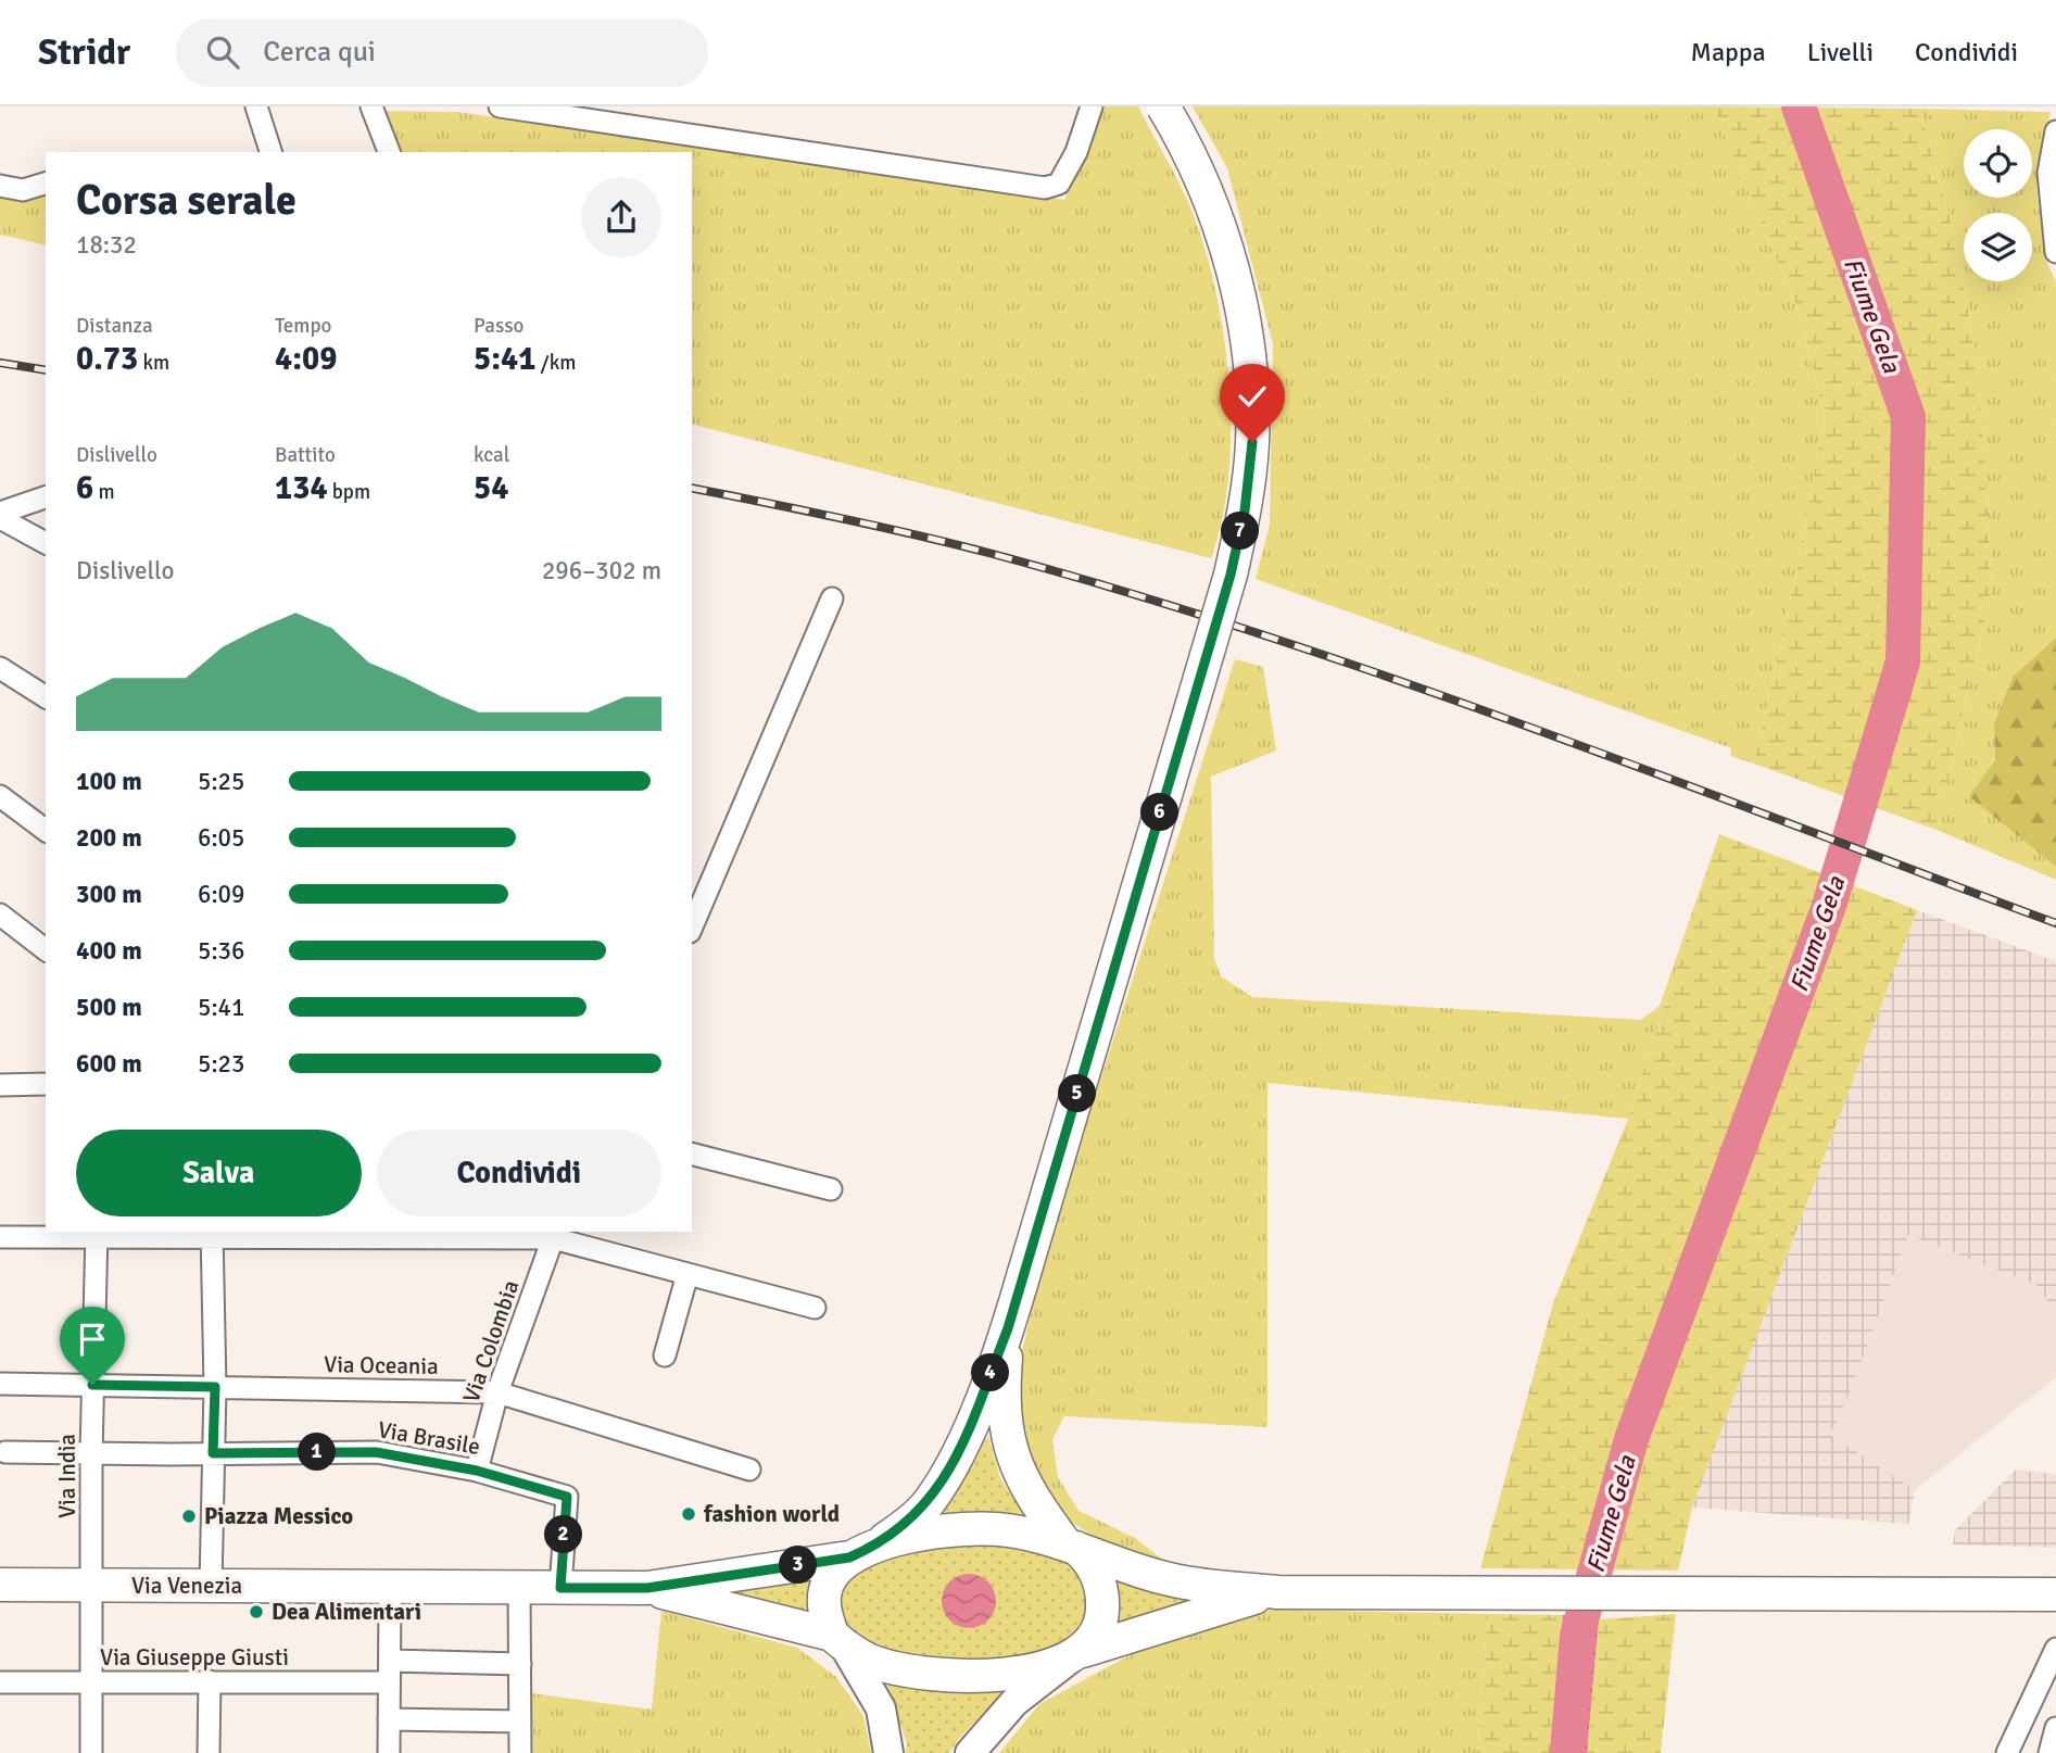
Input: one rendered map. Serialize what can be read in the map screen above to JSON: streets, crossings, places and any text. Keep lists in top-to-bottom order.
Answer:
{
  "streets": {
    "main road": ["Via Venezia"],
    "street": [
      "Via Colombia",
      "Via Oceania",
      "Via Brasile",
      "Via India",
      "Via Giuseppe Giusti"
    ]
  },
  "crossings": [
    ["Via Colombia", "Via Oceania"],
    ["Via Colombia", "Via Brasile"],
    ["Via Oceania", "Via India"],
    ["Via Brasile", "Via India"],
    ["Via Brasile", "Via Venezia"],
    ["Via India", "Via Venezia"],
    ["Via India", "Via Giuseppe Giusti"]
  ],
  "water": ["Fiume Gela"],
  "places": ["fashion world", "Piazza Messico", "Dea Alimentari"],
  "page": {
    "header": "Stridr",
    "search": "Cerca qui",
    "nav": ["Mappa", "Livelli", "Condividi"],
    "heading": ["Corsa serale", "18:32"],
    "stats": [
      ["Distanza", "0.73 km"],
      ["Tempo", "4:09"],
      ["Passo", "5:41 /km"],
      ["Dislivello", "6 m"],
      ["Battito", "134 bpm"],
      ["kcal", "54"]
    ],
    "pins": [
      "7",
      "6",
      "5",
      "4",
      "1",
      "2",
      "3"
    ],
    "chart": ["Dislivello", "296–302 m"],
    "list": [
      {
        "name": "100 m",
        "note": "5:25"
      },
      {
        "name": "200 m",
        "note": "6:05"
      },
      {
        "name": "300 m",
        "note": "6:09"
      },
      {
        "name": "400 m",
        "note": "5:36"
      },
      {
        "name": "500 m",
        "note": "5:41"
      },
      {
        "name": "600 m",
        "note": "5:23"
      }
    ],
    "buttons": ["Salva", "Condividi"]
  }
}
